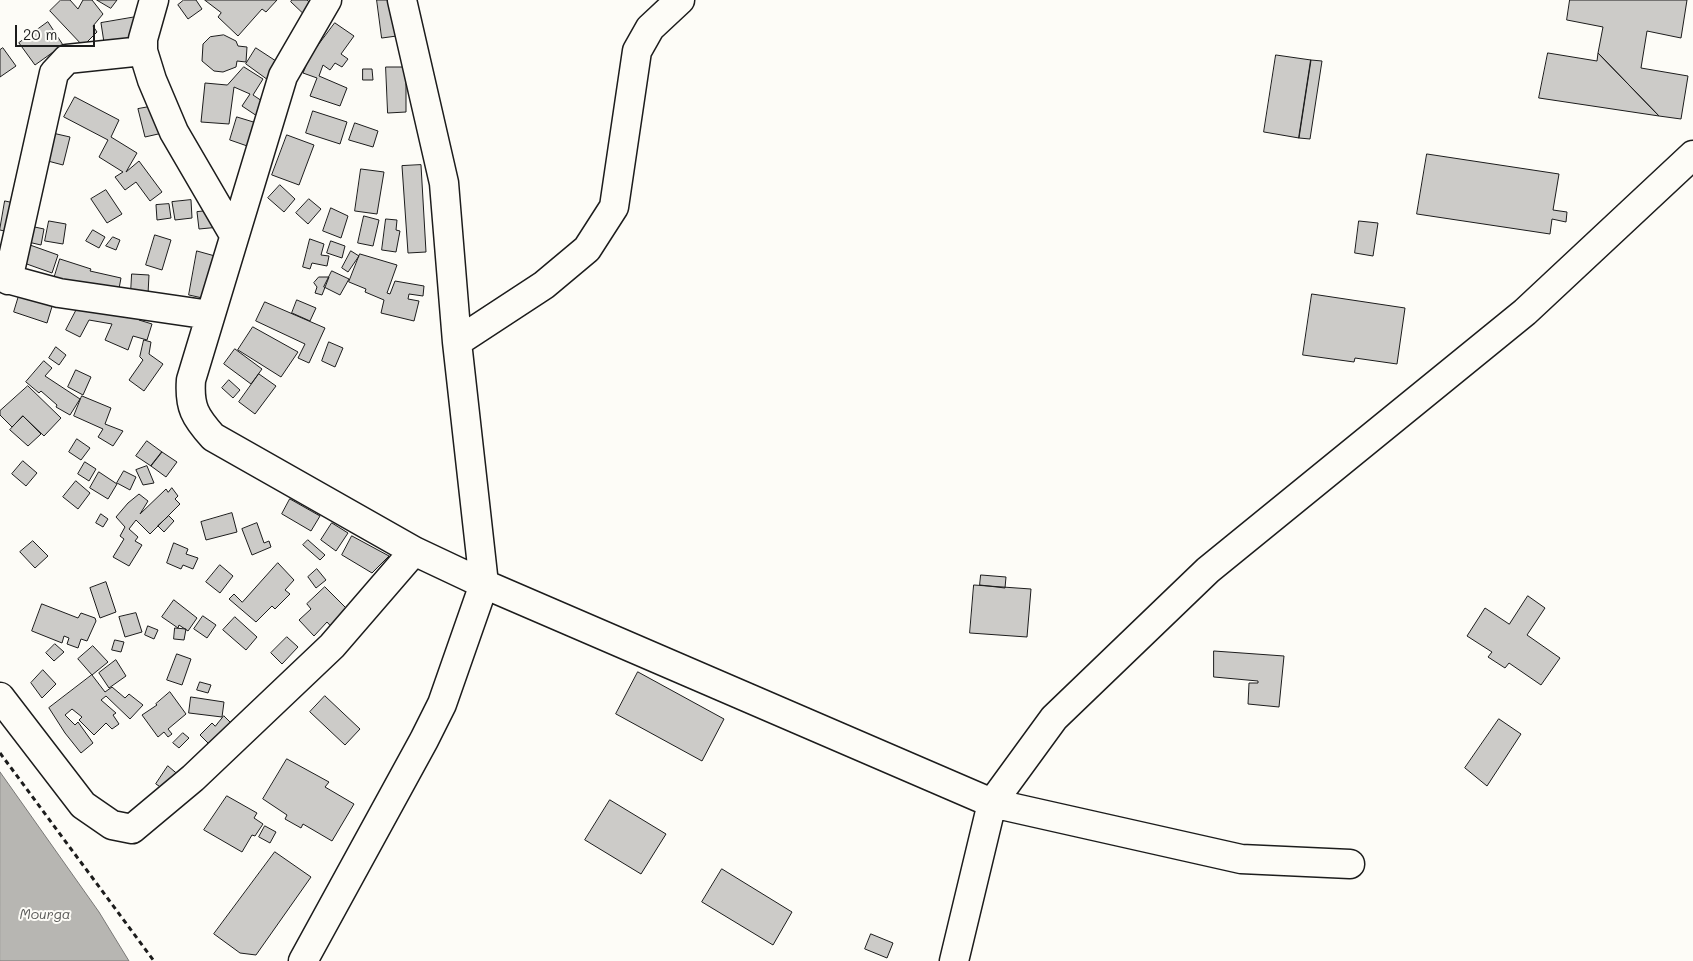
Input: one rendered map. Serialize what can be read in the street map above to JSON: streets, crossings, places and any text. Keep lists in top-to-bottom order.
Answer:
{
  "water": ["Mourga"],
  "scale_bar": "20 m"
}
